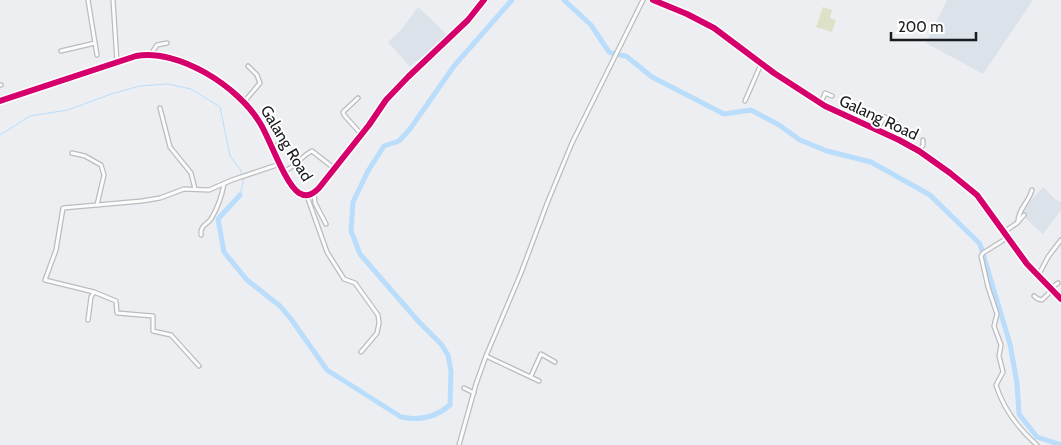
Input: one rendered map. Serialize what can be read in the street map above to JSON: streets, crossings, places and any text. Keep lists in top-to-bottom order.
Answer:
{
  "streets": {
    "street": ["Galang Road"]
  },
  "scale_bar": "200 m"
}
